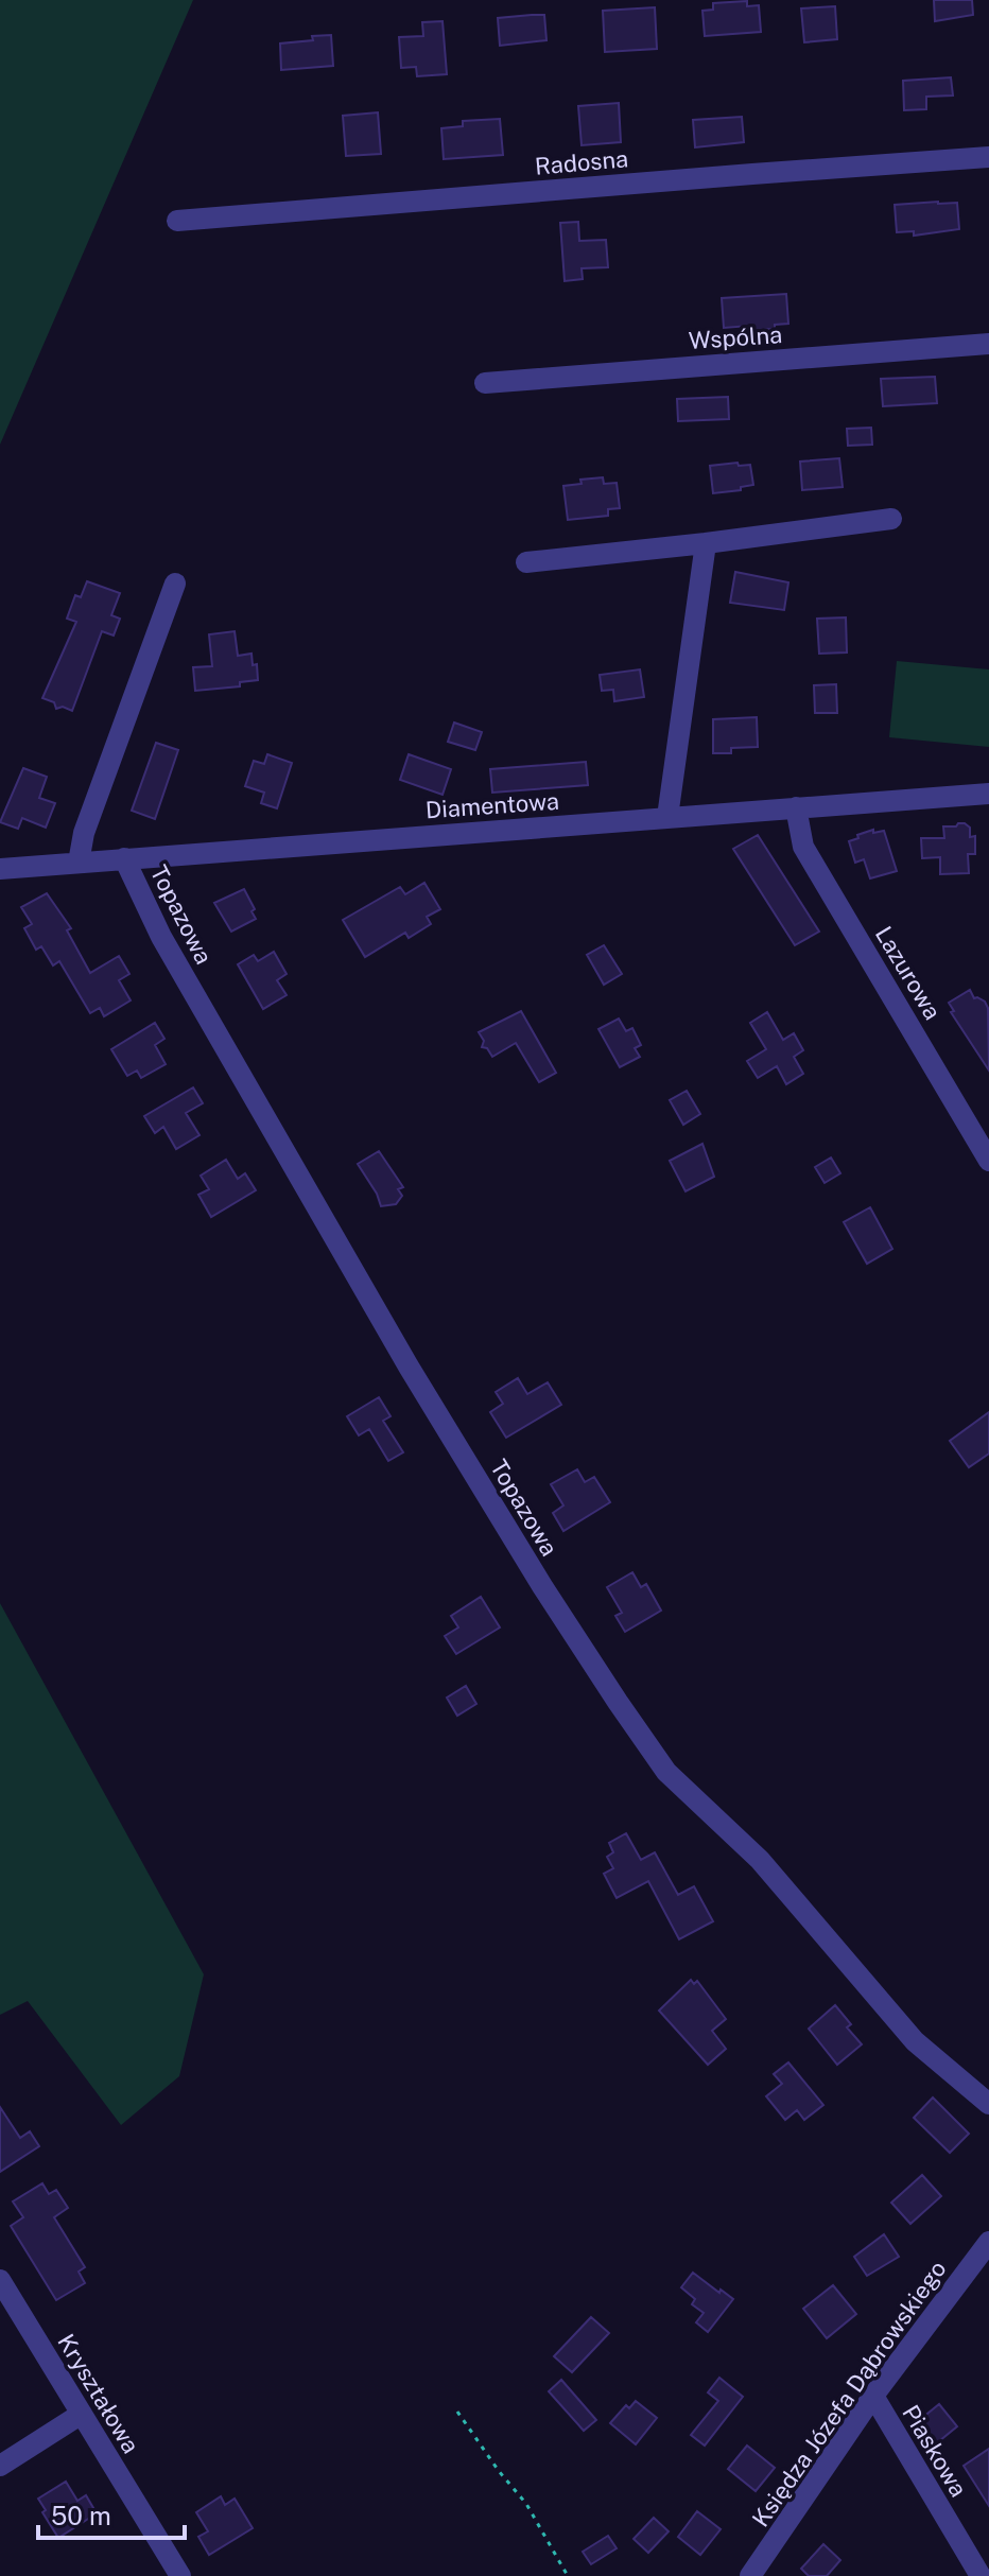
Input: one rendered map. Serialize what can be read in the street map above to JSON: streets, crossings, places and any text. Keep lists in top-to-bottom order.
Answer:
{
  "streets": {
    "street": [
      "Radosna",
      "Wspólna",
      "Diamentowa",
      "Topazowa",
      "Lazurowa",
      "Kryształowa",
      "Księdza Józefa Dąbrowskiego",
      "Piaskowa"
    ]
  },
  "crossings": [
    ["Diamentowa", "Topazowa"],
    ["Diamentowa", "Lazurowa"],
    ["Księdza Józefa Dąbrowskiego", "Piaskowa"]
  ],
  "scale_bar": "50 m"
}
